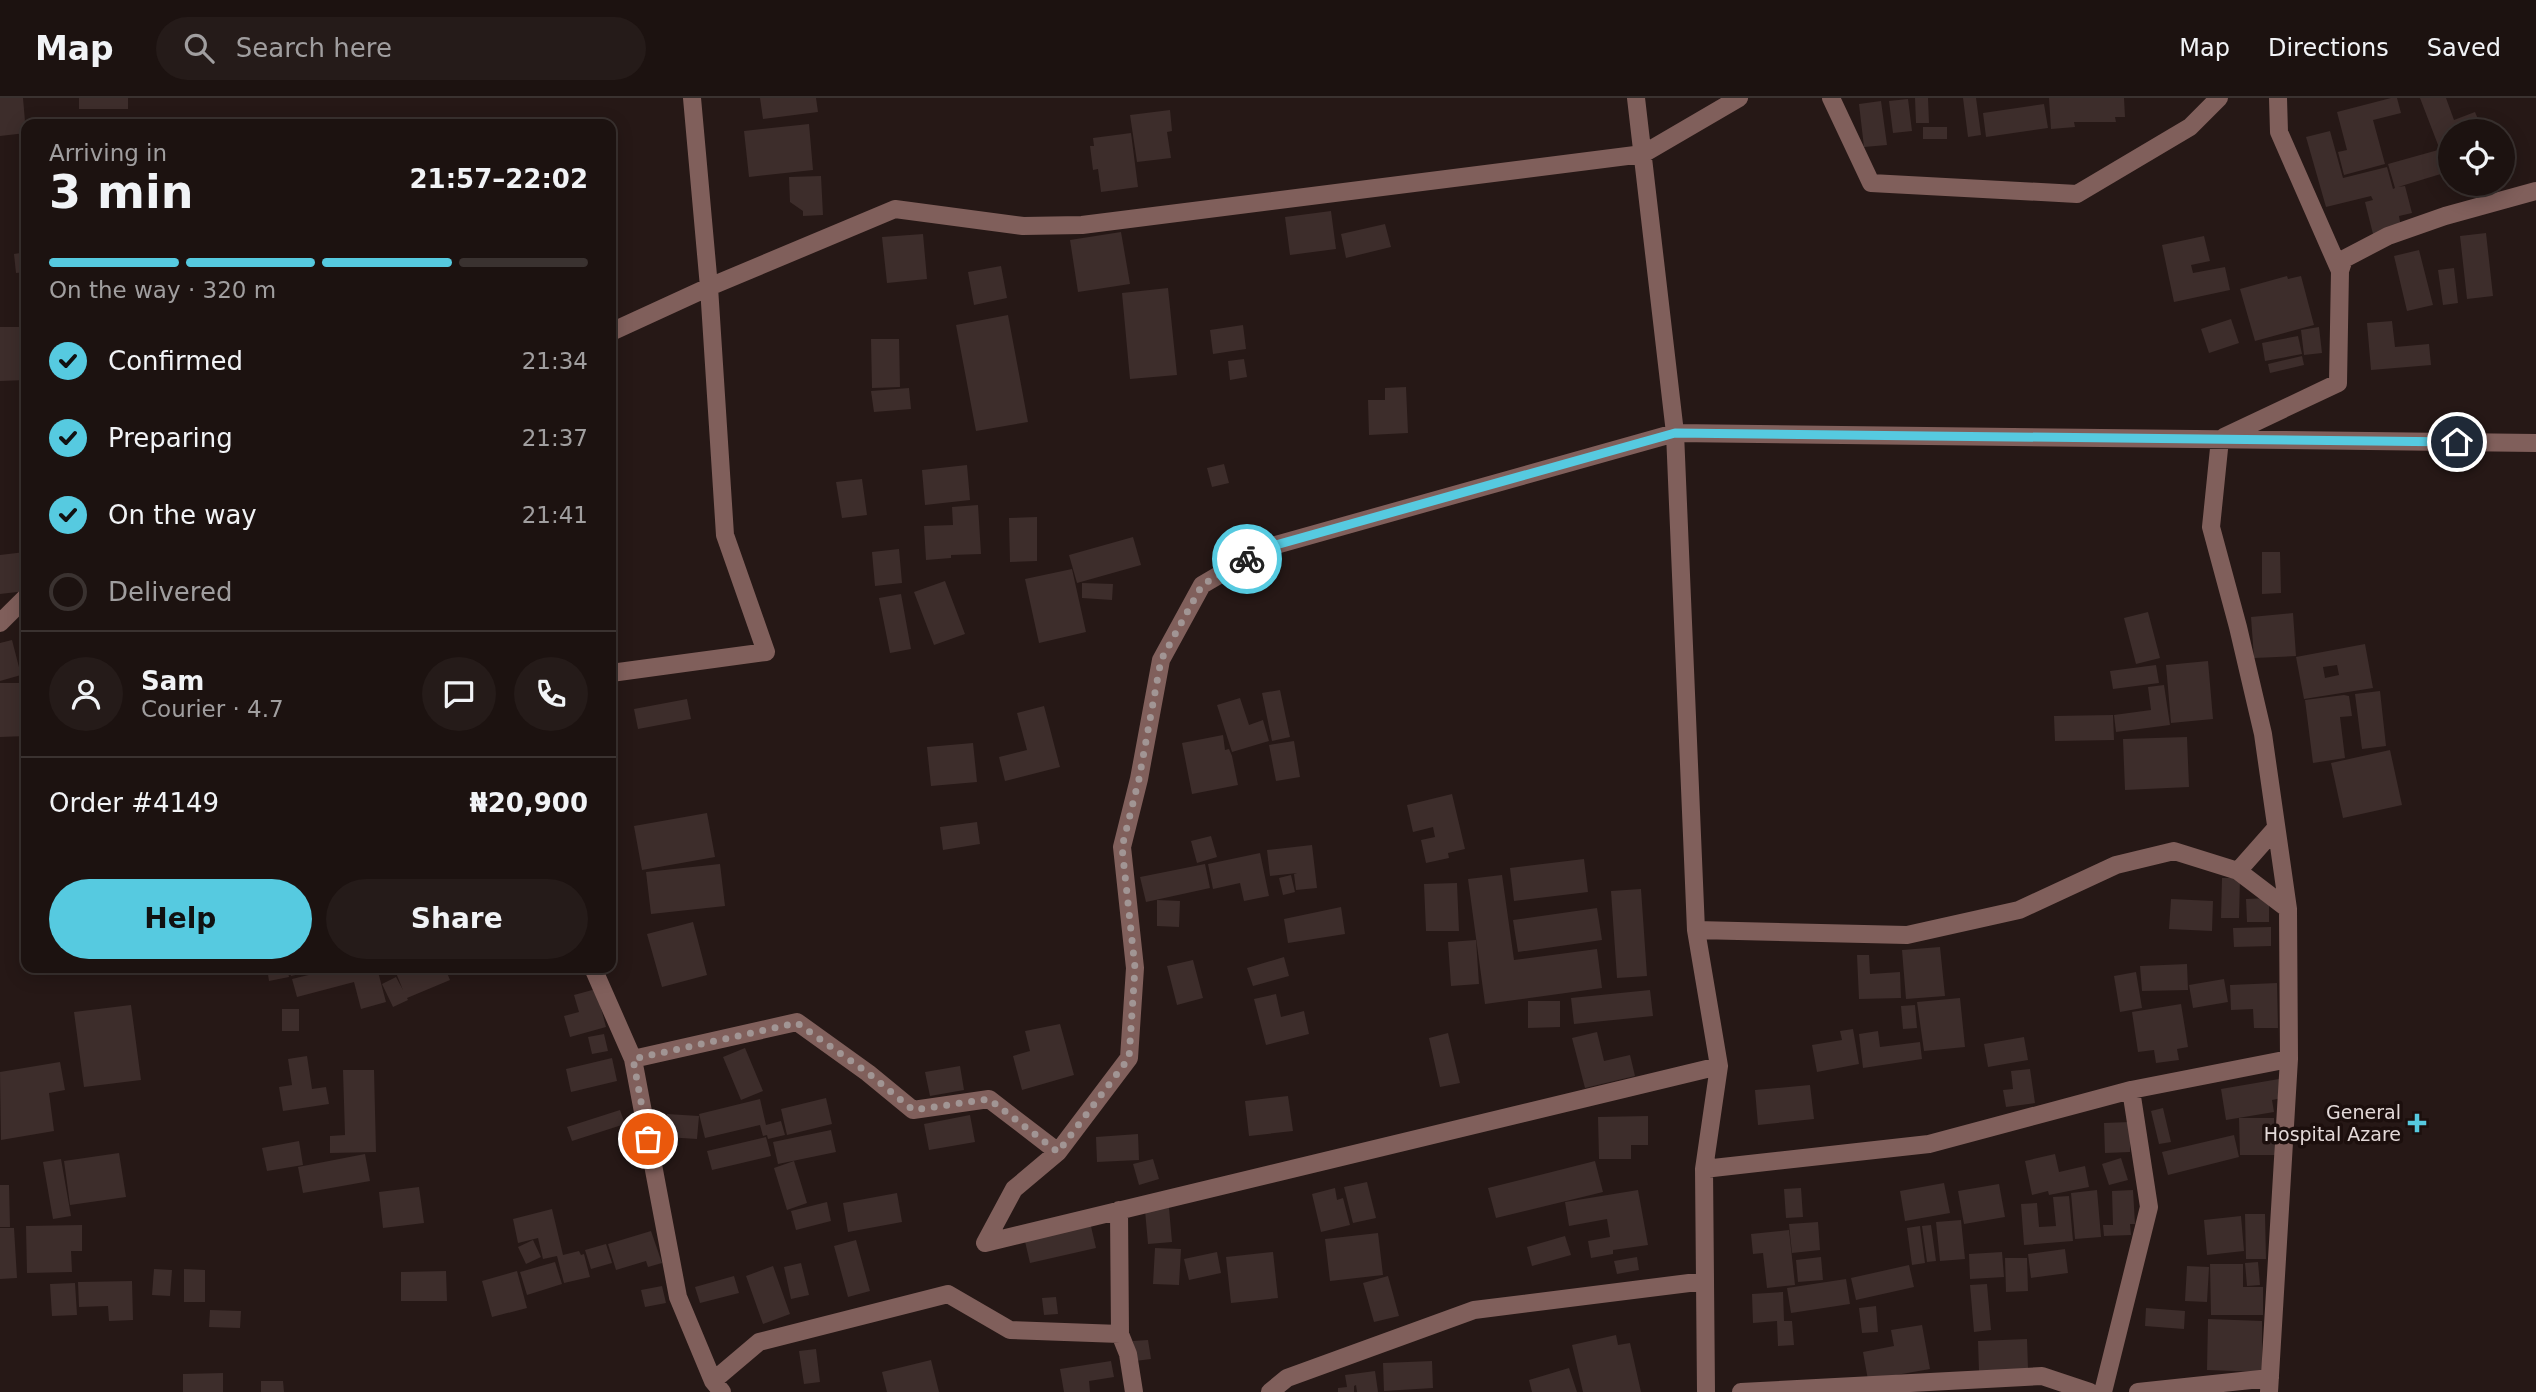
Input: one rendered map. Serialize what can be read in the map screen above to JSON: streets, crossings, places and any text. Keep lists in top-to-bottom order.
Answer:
{
  "places": {
    "health": ["General Hospital Azare"]
  },
  "page": {
    "header": "Map",
    "search": "Search here",
    "nav": ["Map", "Directions", "Saved"],
    "heading": ["3 min", "Arriving in", "21:57–22:02"],
    "panel": [
      "Sam",
      "Courier · 4.7",
      "Order #4149",
      "₦20,900"
    ],
    "bar": "On the way · 320 m",
    "list": [
      ["Confirmed", "21:34"],
      ["Preparing", "21:37"],
      ["On the way", "21:41"],
      "Delivered"
    ],
    "buttons": ["Help", "Share"]
  }
}
